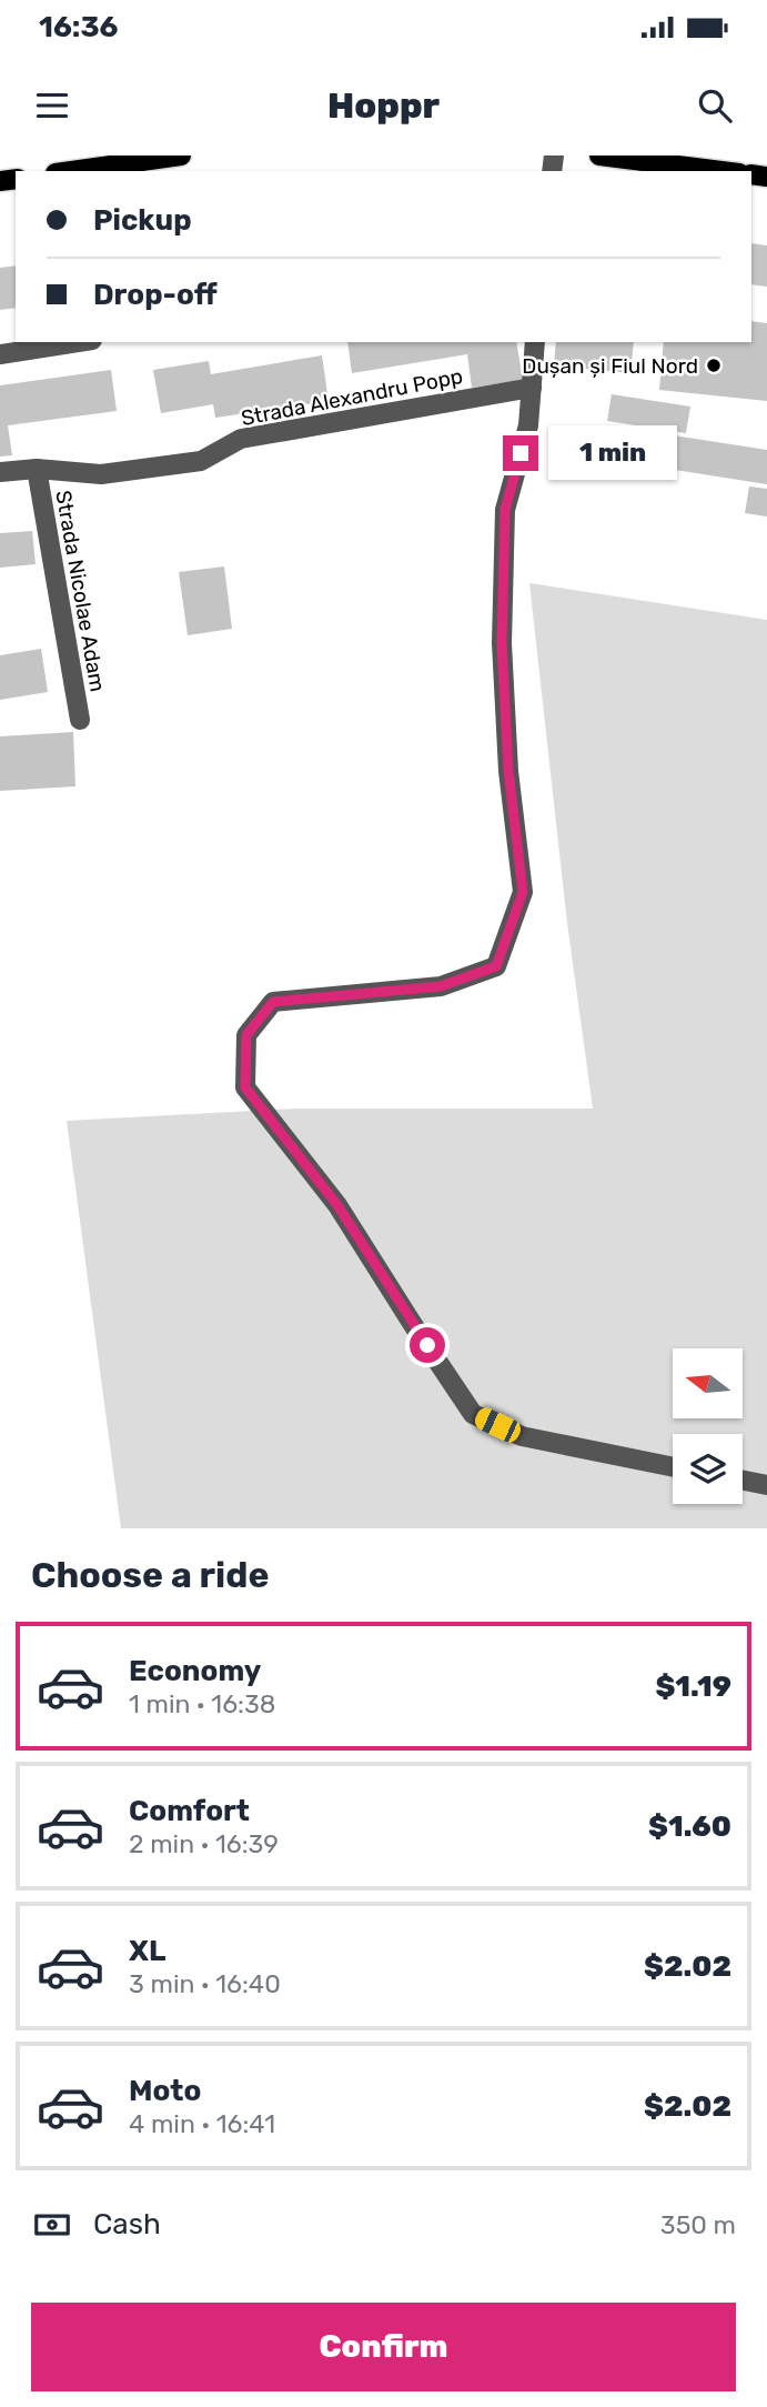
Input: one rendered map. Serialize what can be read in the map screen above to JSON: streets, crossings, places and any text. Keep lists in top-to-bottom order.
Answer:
{
  "streets": {
    "street": ["Strada Alexandru Popp", "Strada Nicolae Adam"]
  },
  "crossings": [
    ["Strada Alexandru Popp", "Strada Nicolae Adam"]
  ],
  "places": ["Dușan și Fiul Nord"],
  "north": "left",
  "page": {
    "status": "16:36",
    "header": "Hoppr",
    "banner": ["Pickup", "Drop-off"],
    "bubble": "1 min",
    "heading": "Choose a ride",
    "list": [
      {
        "name": "Economy",
        "note": "1 min · 16:38",
        "value": "$1.19"
      },
      {
        "name": "Comfort",
        "note": "2 min · 16:39",
        "value": "$1.60"
      },
      {
        "name": "XL",
        "note": "3 min · 16:40",
        "value": "$2.02"
      },
      {
        "name": "Moto",
        "note": "4 min · 16:41",
        "value": "$2.02"
      }
    ],
    "pay": ["Cash", "350 m"],
    "buttons": "Confirm"
  }
}
